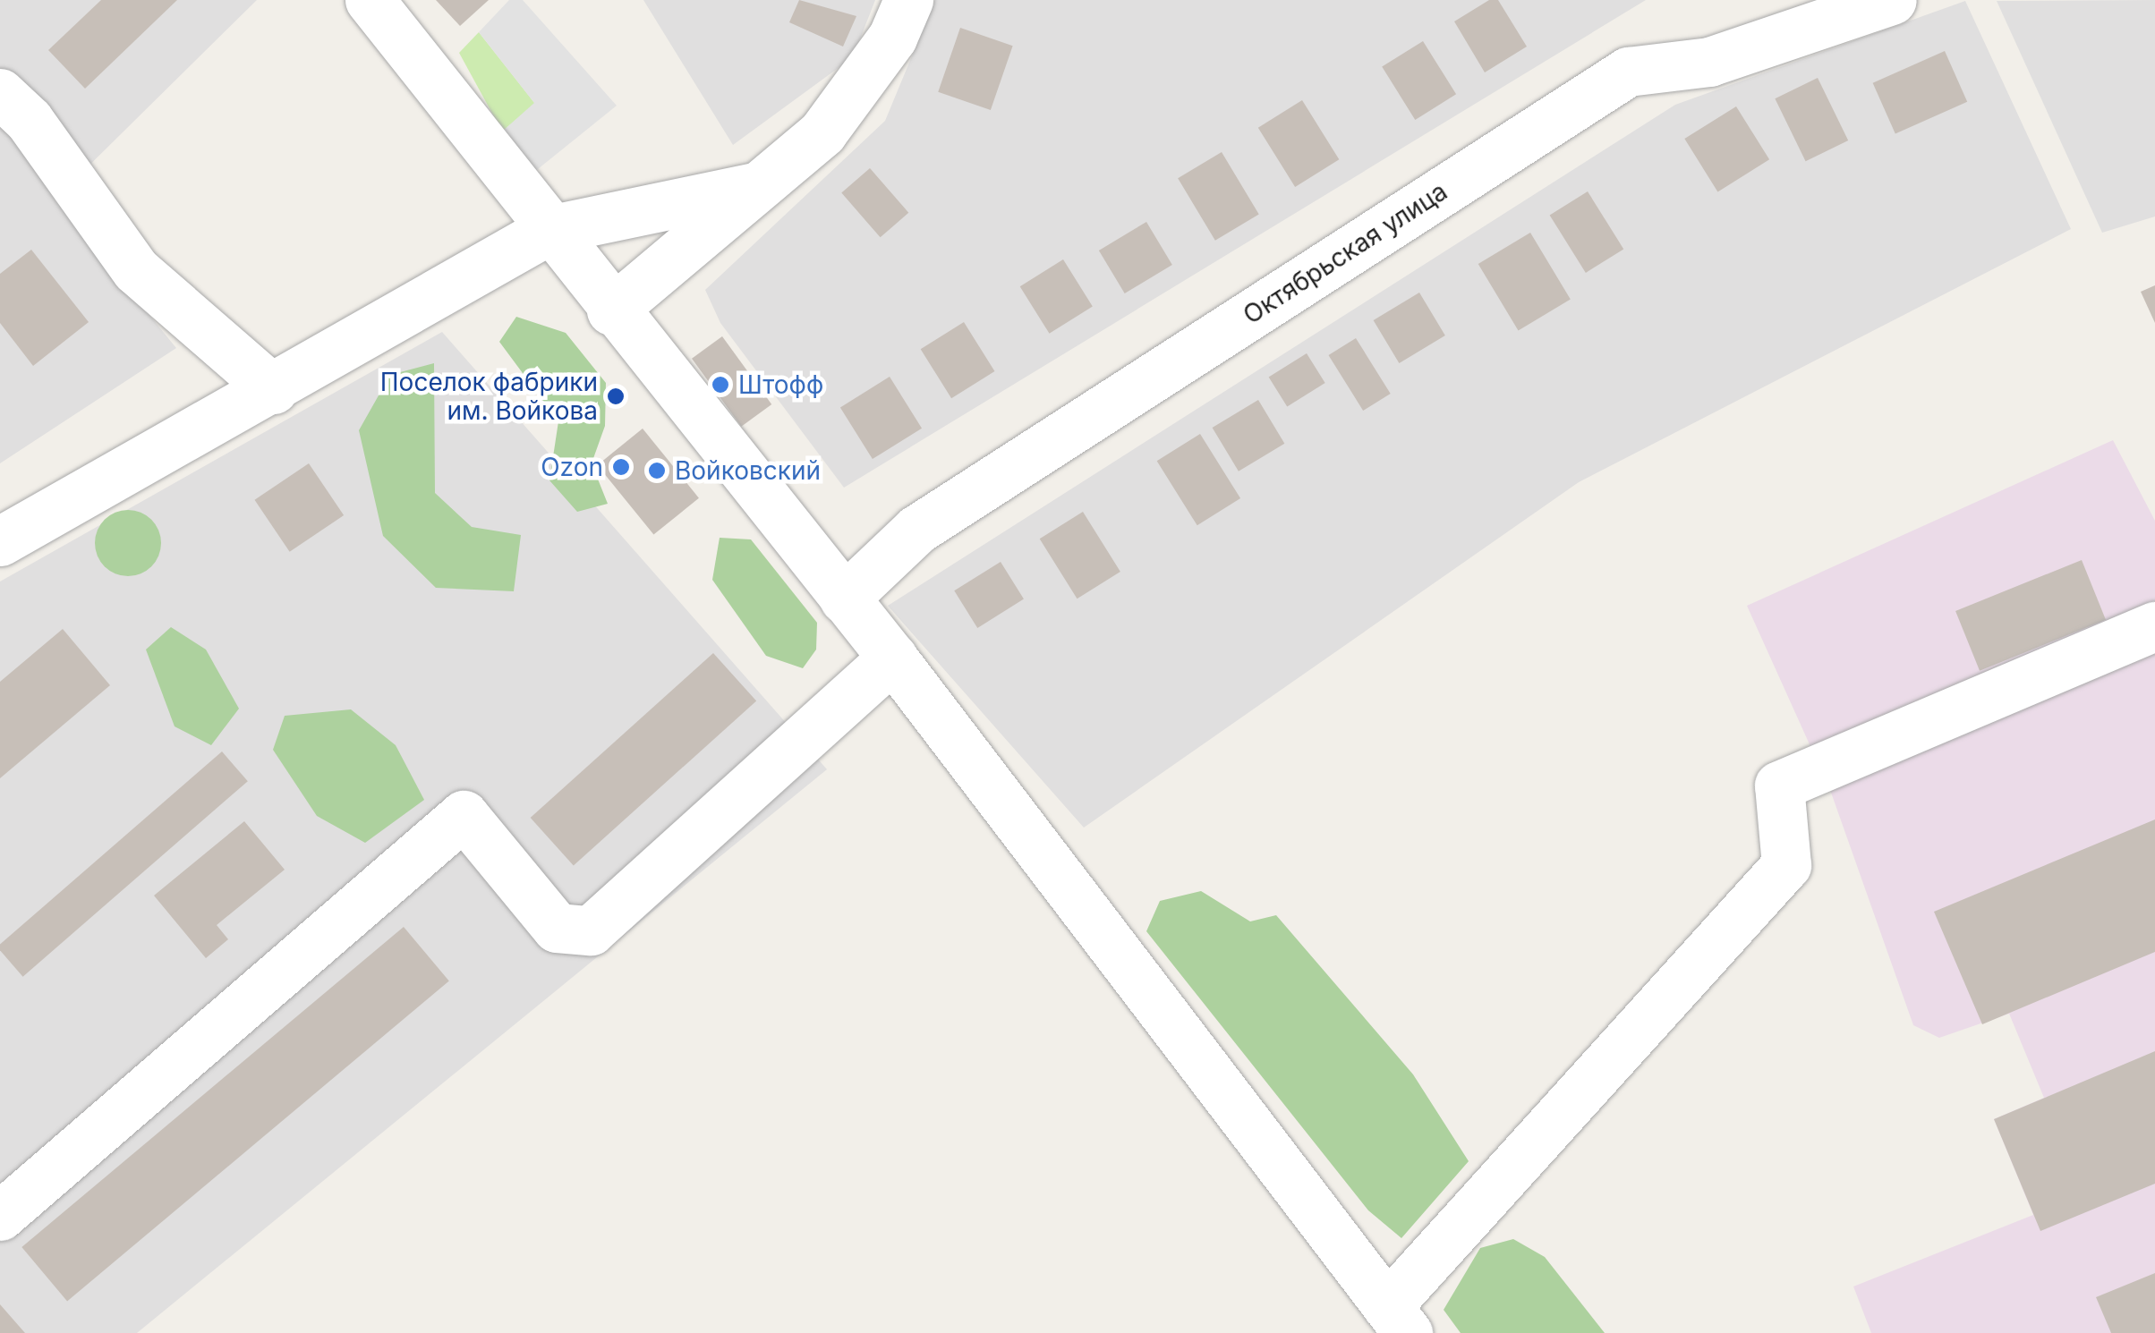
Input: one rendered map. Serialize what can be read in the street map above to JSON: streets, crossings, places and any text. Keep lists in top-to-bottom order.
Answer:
{
  "streets": {
    "street": ["Октябрьская улица"]
  },
  "places": [
    "Штофф",
    "Поселок фабрики им. Войкова",
    "Ozon",
    "Войковский"
  ]
}
